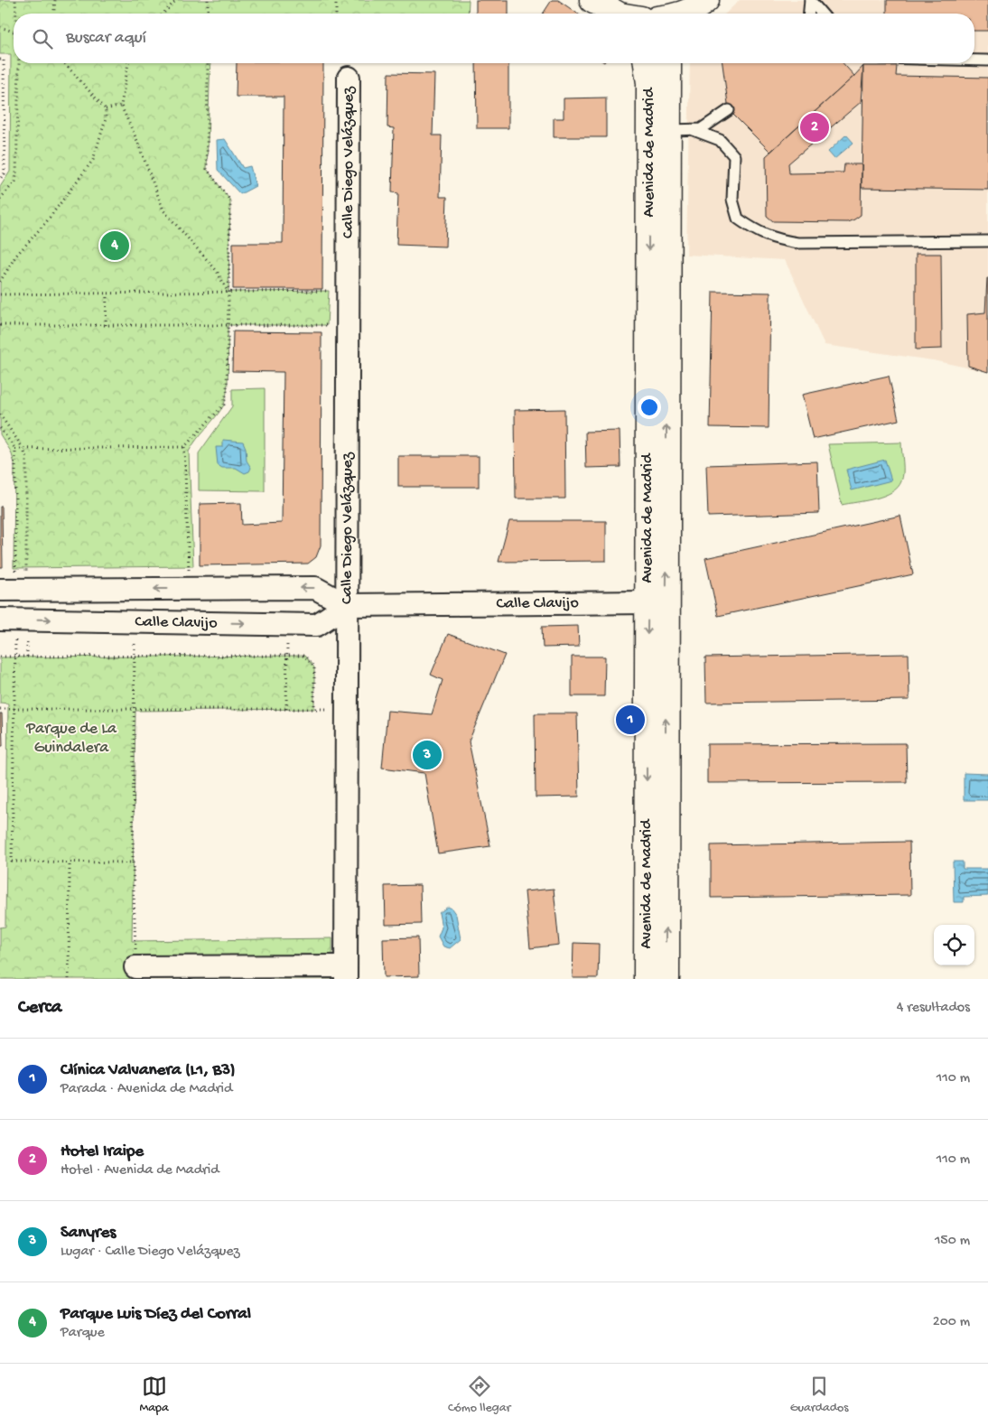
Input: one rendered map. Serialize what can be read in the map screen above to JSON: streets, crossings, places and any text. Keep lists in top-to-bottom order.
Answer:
{
  "streets": {
    "main road": ["Avenida de Madrid"],
    "street": ["Calle Diego Velázquez", "Calle Clavijo"]
  },
  "crossings": [
    ["Avenida de Madrid", "Calle Clavijo"],
    ["Calle Diego Velázquez", "Calle Clavijo"]
  ],
  "parks": ["Parque de La Guindalera"],
  "page": {
    "search": "Buscar aquí",
    "pins": [
      "2",
      "4",
      "1",
      "3"
    ],
    "heading": ["Cerca", "4 resultados"],
    "list": [
      {
        "mark": "1",
        "name": "Clínica Valvanera (L1, B3)",
        "note": "Parada · Avenida de Madrid",
        "value": "110 m"
      },
      {
        "mark": "2",
        "name": "Hotel Iraipe",
        "note": "Hotel · Avenida de Madrid",
        "value": "110 m"
      },
      {
        "mark": "3",
        "name": "Sanyres",
        "note": "Lugar · Calle Diego Velázquez",
        "value": "150 m"
      },
      {
        "mark": "4",
        "name": "Parque Luis Díez del Corral",
        "note": "Parque",
        "value": "200 m"
      }
    ],
    "nav": ["Mapa", "Cómo llegar", "Guardados"]
  }
}
